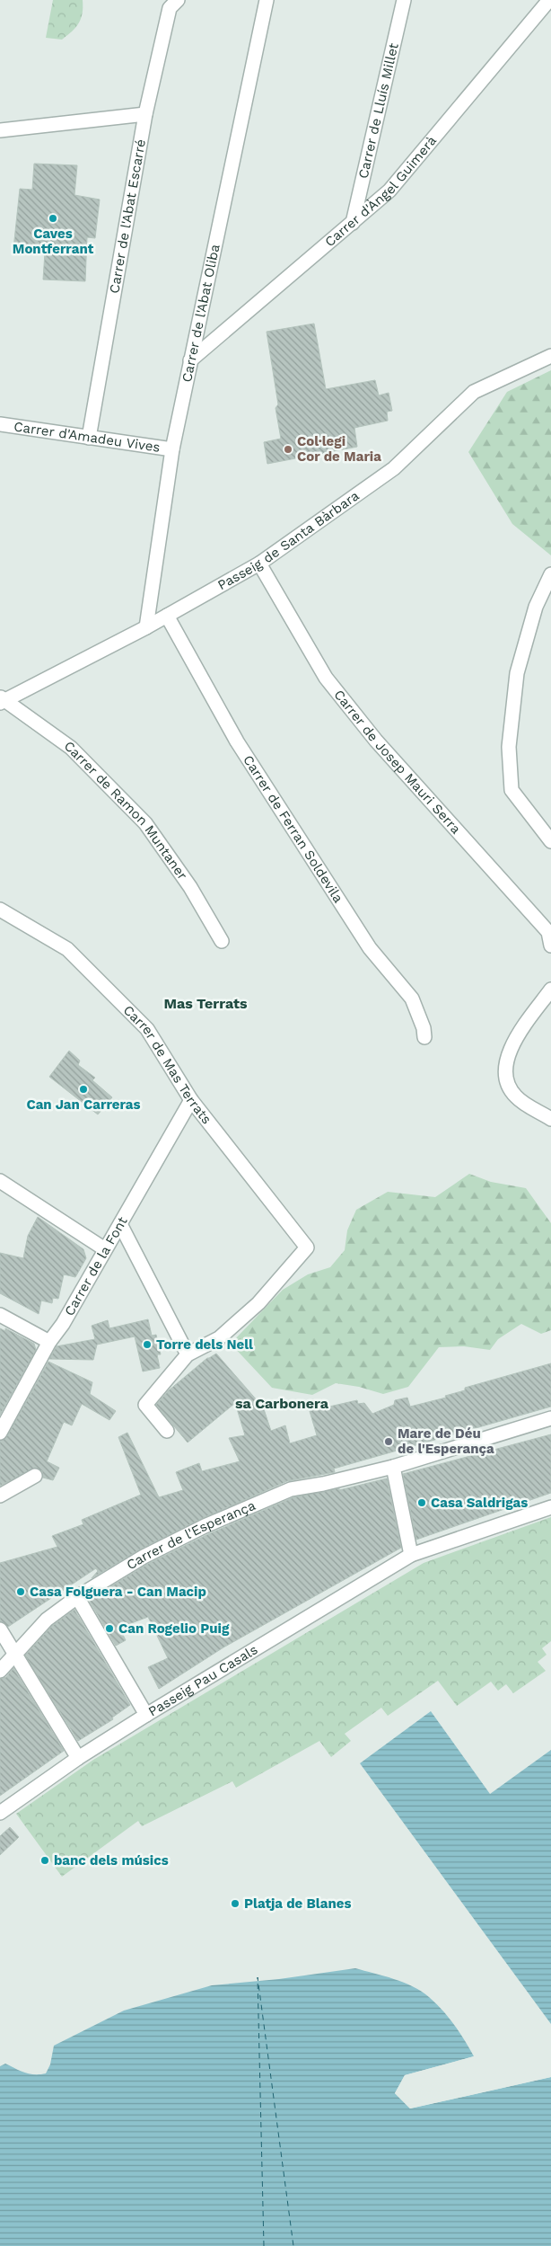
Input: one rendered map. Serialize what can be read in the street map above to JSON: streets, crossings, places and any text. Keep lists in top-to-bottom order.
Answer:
{
  "streets": {
    "street": [
      "Carrer de Lluís Millet",
      "Carrer d'Àngel Guimerà",
      "Carrer de l'Abat Escarré",
      "Carrer de l'Abat Oliba",
      "Carrer d'Amadeu Vives",
      "Passeig de Santa Bàrbara",
      "Carrer de Josep Mauri Serra",
      "Carrer de Ramon Muntaner",
      "Carrer de Ferran Soldevila",
      "Carrer de Mas Terrats",
      "Carrer de la Font",
      "Carrer de l'Esperança",
      "Passeig Pau Casals"
    ]
  },
  "crossings": [
    ["Carrer de Lluís Millet", "Carrer d'Àngel Guimerà"],
    ["Carrer d'Àngel Guimerà", "Carrer de l'Abat Oliba"],
    ["Carrer de l'Abat Escarré", "Carrer d'Amadeu Vives"],
    ["Carrer de l'Abat Oliba", "Carrer d'Amadeu Vives"],
    ["Carrer de l'Abat Oliba", "Passeig de Santa Bàrbara"],
    ["Passeig de Santa Bàrbara", "Carrer de Josep Mauri Serra"],
    ["Passeig de Santa Bàrbara", "Carrer de Ramon Muntaner"],
    ["Passeig de Santa Bàrbara", "Carrer de Ferran Soldevila"],
    ["Carrer de Mas Terrats", "Carrer de la Font"]
  ],
  "districts": ["Mas Terrats", "sa Carbonera"],
  "places": [
    "Caves Montferrant",
    "Col·legi Cor de Maria",
    "Can Jan Carreras",
    "Torre dels Nell",
    "Mare de Déu de l'Esperança",
    "Casa Saldrigas",
    "Casa Folguera - Can Macip",
    "Can Rogelio Puig",
    "banc dels músics",
    "Platja de Blanes"
  ]
}
